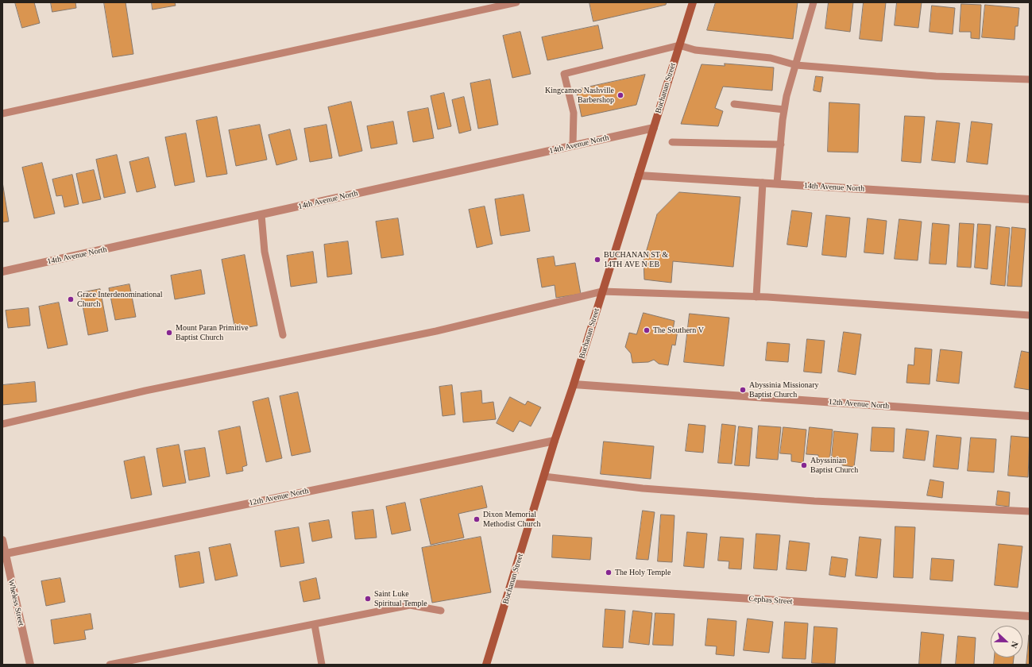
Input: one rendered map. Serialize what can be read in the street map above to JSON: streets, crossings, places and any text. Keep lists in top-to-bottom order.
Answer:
{
  "streets": {
    "street": [
      "Buchanan Street",
      "14th Avenue North",
      "12th Avenue North",
      "Cephas Street",
      "Wheless Street"
    ]
  },
  "crossings": [
    ["Buchanan Street", "14th Avenue North"],
    ["Buchanan Street", "12th Avenue North"],
    ["Buchanan Street", "Cephas Street"],
    ["12th Avenue North", "Wheless Street"]
  ],
  "places": [
    "Kingcameo Nashville Barbershop",
    "BUCHANAN ST & 14TH AVE N EB",
    "Grace Interdenominational Church",
    "The Southern V",
    "Mount Paran Primitive Baptist Church",
    "Abyssinia Missionary Baptist Church",
    "Abyssinian Baptist Church",
    "Dixon Memorial Methodist Church",
    "The Holy Temple",
    "Saint Luke Spiritual Temple"
  ],
  "north": "right"
}
